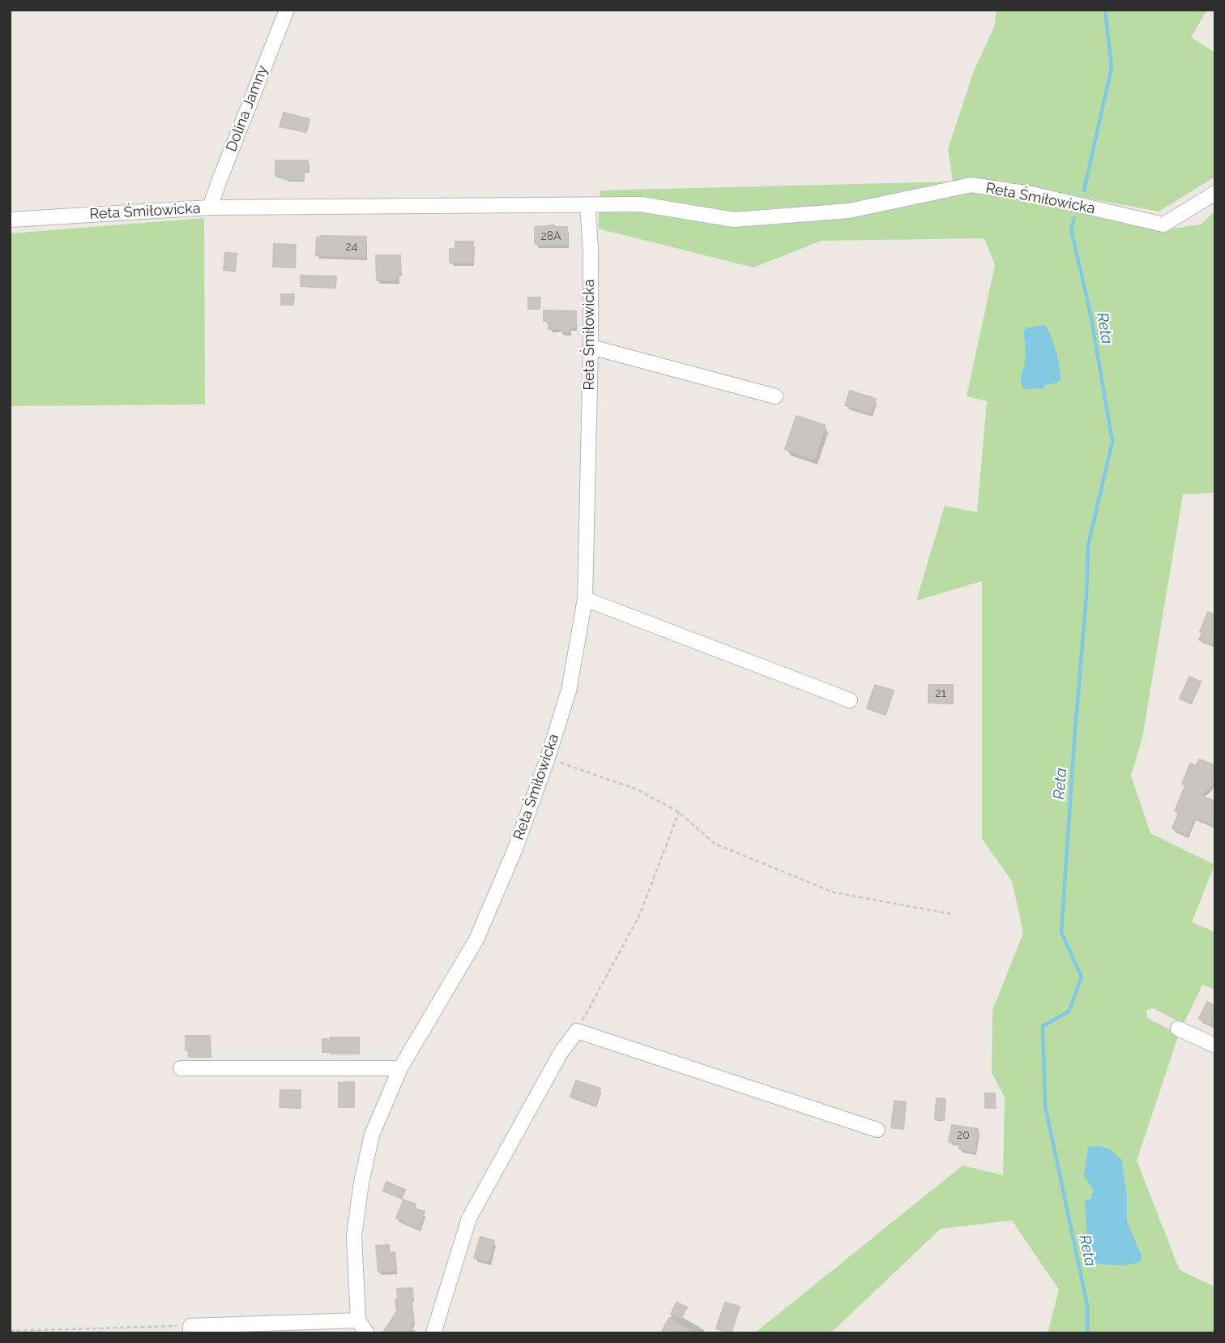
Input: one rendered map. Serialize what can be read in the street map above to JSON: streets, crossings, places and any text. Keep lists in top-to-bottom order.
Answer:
{
  "streets": {
    "street": ["Dolina Jamny", "Reta Śmiłowicka"]
  },
  "crossings": [
    ["Dolina Jamny", "Reta Śmiłowicka"]
  ],
  "water": ["Reta"],
  "house_numbers": [
    "28A",
    "24",
    "21",
    "20"
  ]
}
